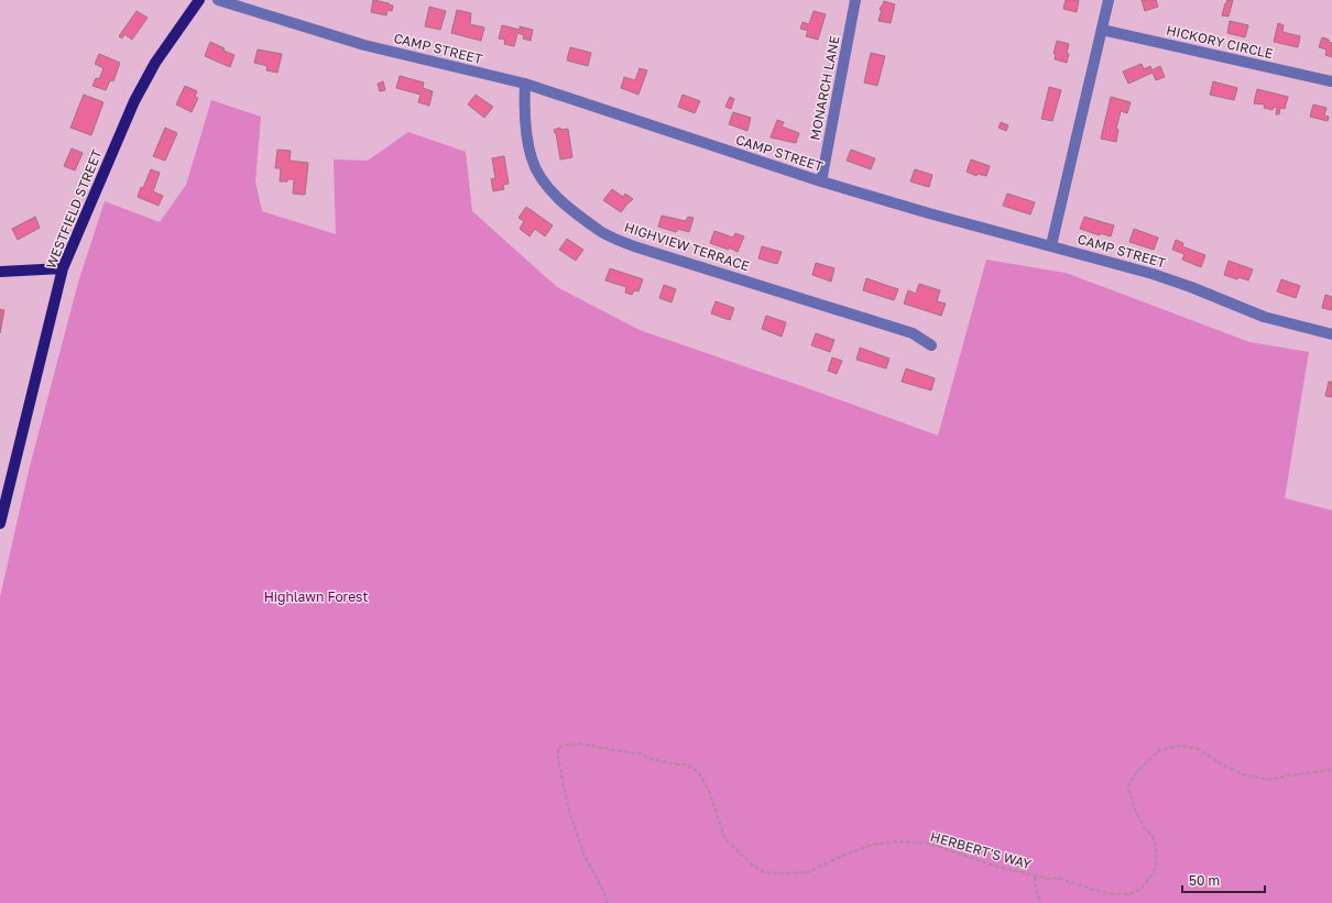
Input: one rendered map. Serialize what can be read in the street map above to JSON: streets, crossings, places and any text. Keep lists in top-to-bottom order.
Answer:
{
  "streets": {
    "main road": ["WESTFIELD STREET"],
    "street": [
      "HICKORY CIRCLE",
      "CAMP STREET",
      "MONARCH LANE",
      "HIGHVIEW TERRACE"
    ],
    "path": ["HERBERT'S WAY"]
  },
  "crossings": [
    ["CAMP STREET", "MONARCH LANE"],
    ["CAMP STREET", "HIGHVIEW TERRACE"]
  ],
  "parks": ["Highlawn Forest"],
  "scale_bar": "50 m"
}
